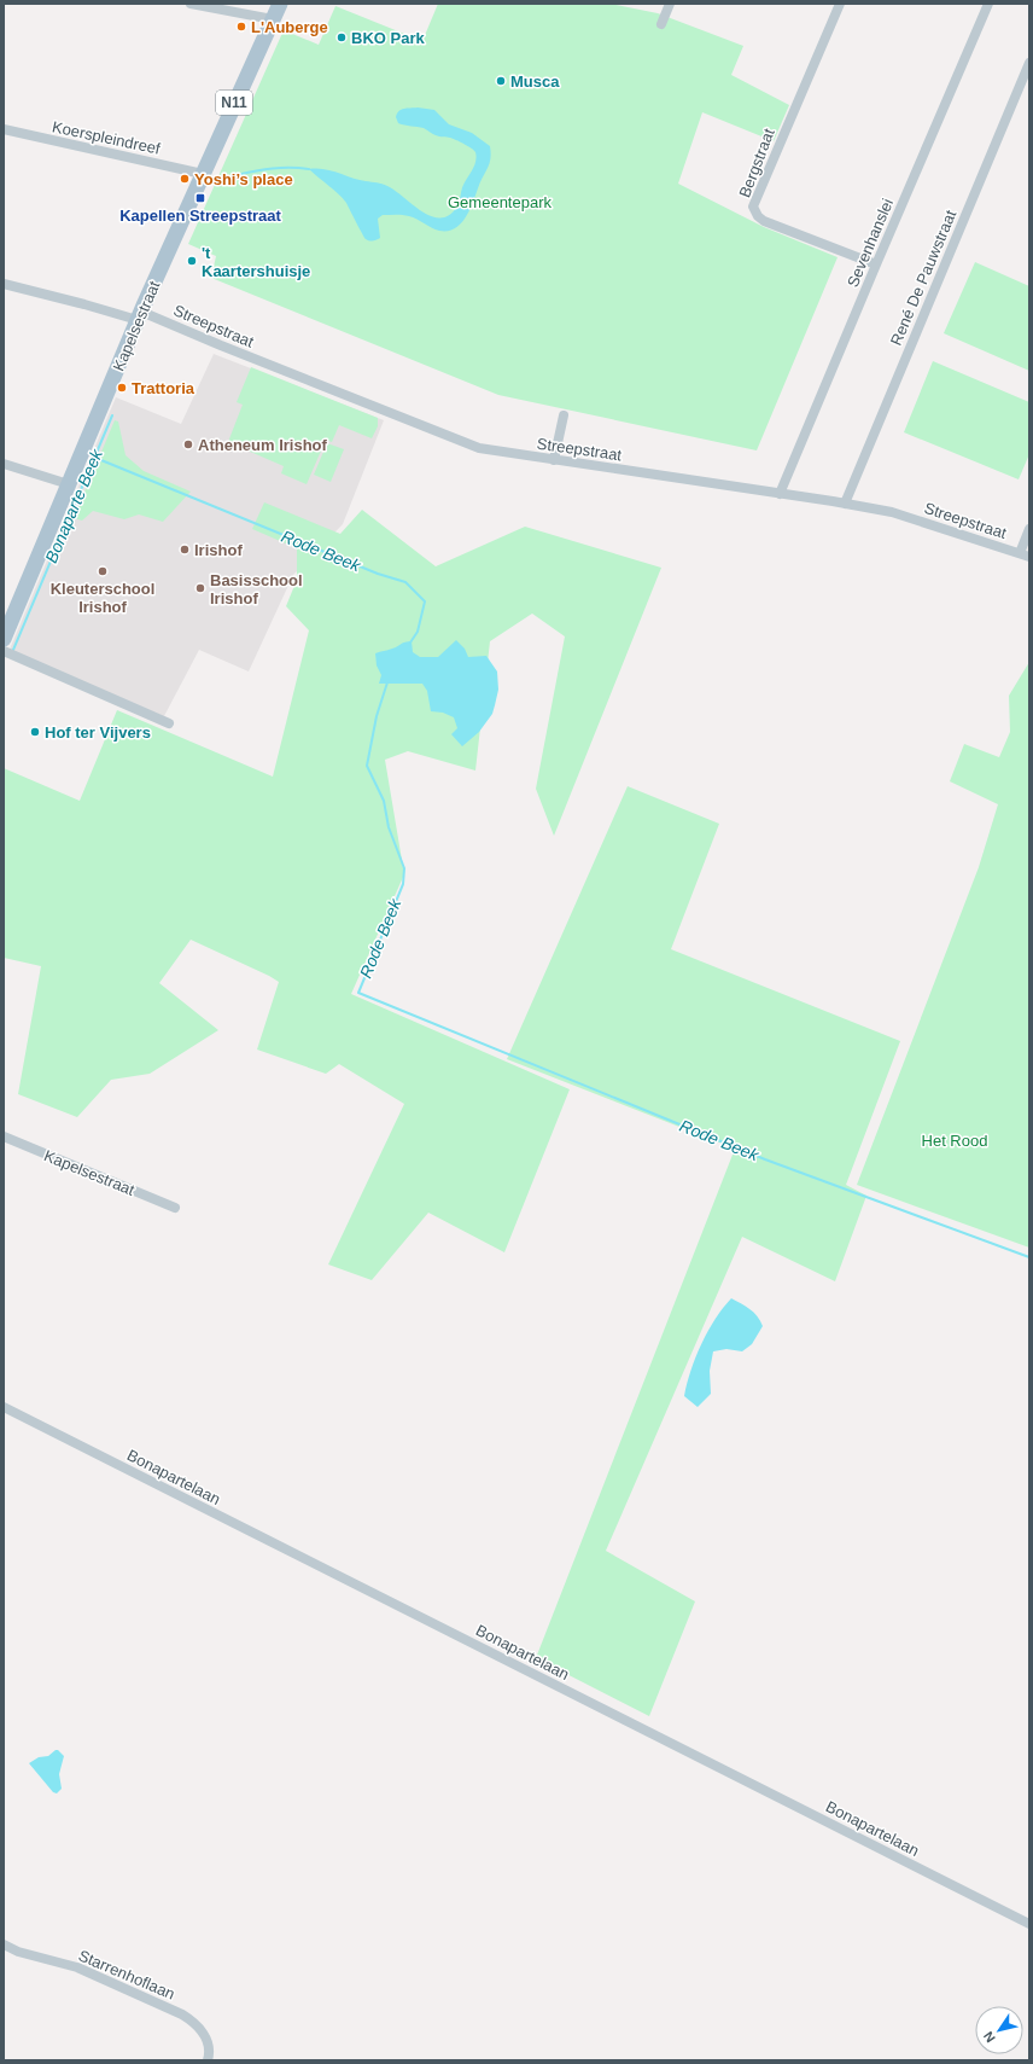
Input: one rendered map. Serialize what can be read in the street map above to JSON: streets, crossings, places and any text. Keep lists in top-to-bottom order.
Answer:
{
  "streets": {
    "main road": ["N11", "Kapelsestraat"],
    "street": [
      "Koerspleindreef",
      "Bergstraat",
      "Sevenhanslei",
      "René De Pauwstraat",
      "Streepstraat",
      "Bonapartelaan",
      "Starrenhoflaan"
    ]
  },
  "crossings": [
    ["N11", "Koerspleindreef"],
    ["N11", "Kapelsestraat"],
    ["Koerspleindreef", "Kapelsestraat"],
    ["Bergstraat", "Sevenhanslei"],
    ["Sevenhanslei", "Streepstraat"],
    ["René De Pauwstraat", "Streepstraat"],
    ["Kapelsestraat", "Streepstraat"]
  ],
  "water": ["Bonaparte Beek", "Rode Beek"],
  "parks": ["Gemeentepark", "Het Rood"],
  "places": {
    "other": [
      "L'Auberge",
      "BKO Park",
      "Musca",
      "Yoshi’s place",
      "'t Kaartershuisje",
      "Trattoria",
      "Atheneum Irishof",
      "Irishof",
      "Kleuterschool Irishof",
      "Basisschool Irishof",
      "Hof ter Vijvers"
    ],
    "transit": ["Kapellen Streepstraat"]
  },
  "north": "bottom left"
}
